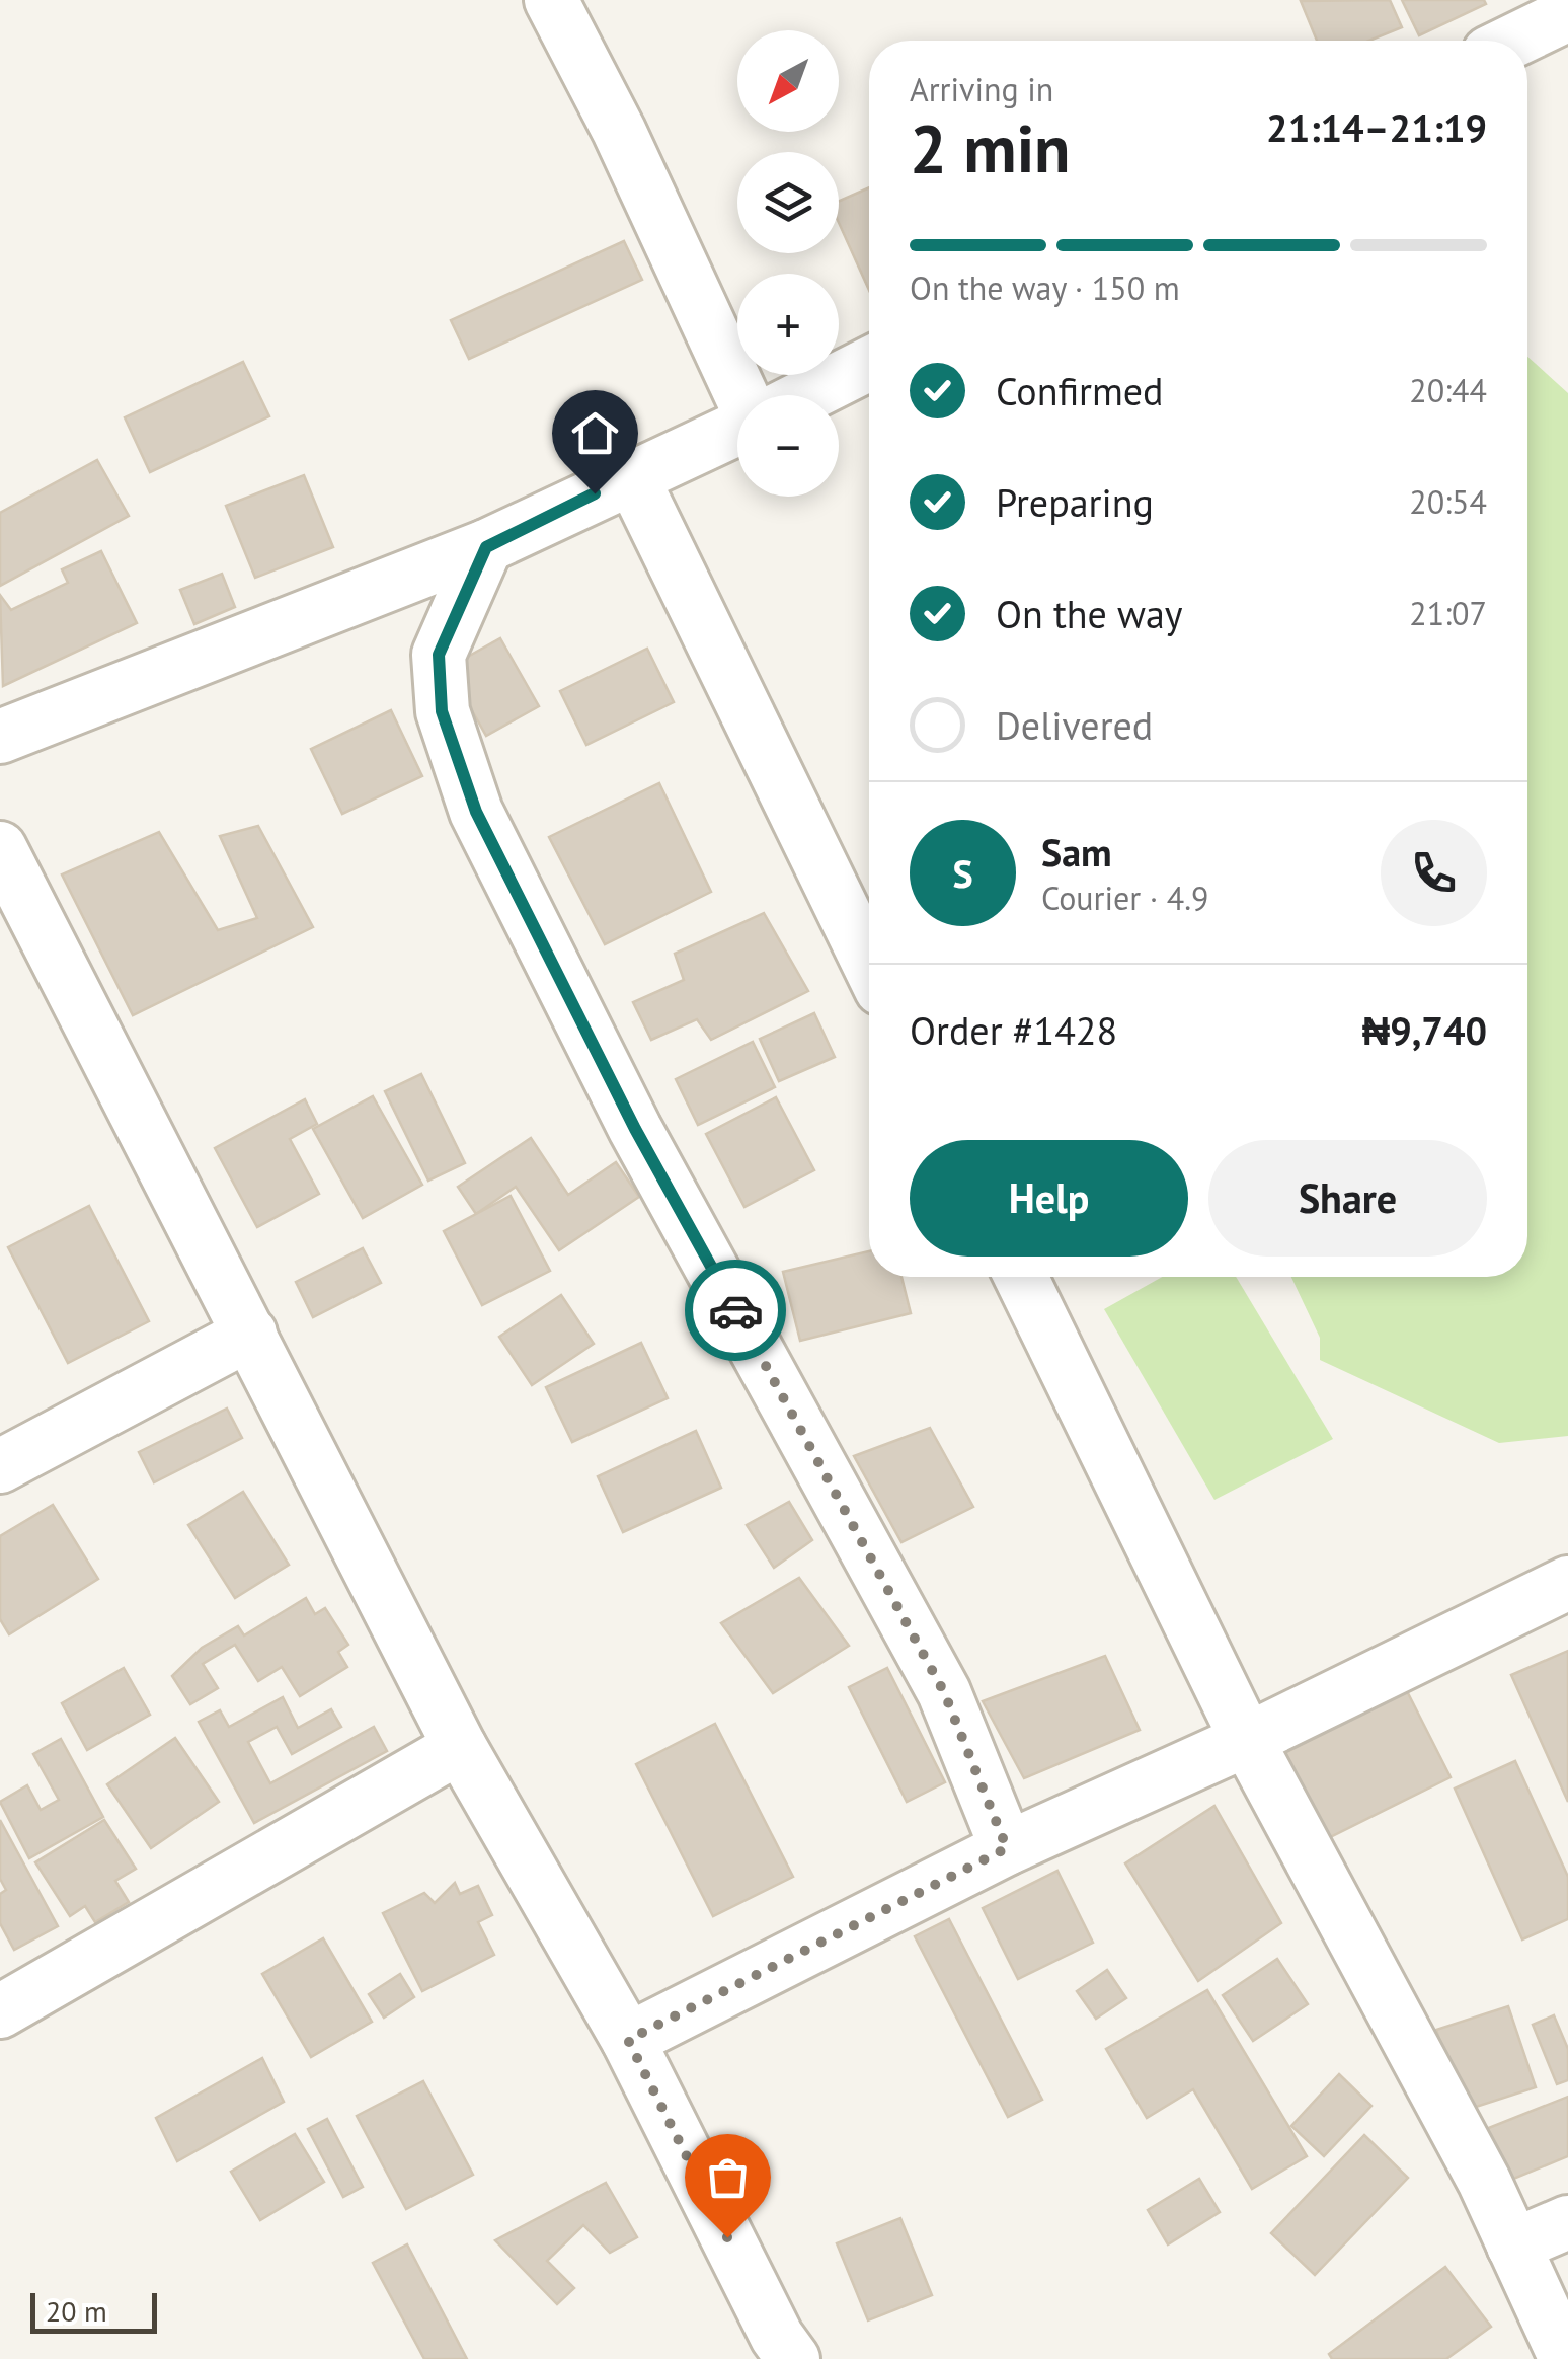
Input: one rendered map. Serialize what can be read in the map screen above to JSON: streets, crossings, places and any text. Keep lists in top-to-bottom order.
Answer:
{
  "scale_bar": "20 m",
  "north": "bottom left",
  "page": {
    "map_buttons": ["+", "−"],
    "heading": ["2 min", "Arriving in", "21:14–21:19"],
    "panel": [
      "Sam",
      "Courier · 4.9",
      "Order #1428",
      "₦9,740"
    ],
    "bar": "On the way · 150 m",
    "list": [
      ["Confirmed", "20:44"],
      ["Preparing", "20:54"],
      ["On the way", "21:07"],
      "Delivered"
    ],
    "round": "S",
    "buttons": ["Help", "Share"],
    "scale": "20 m"
  }
}
